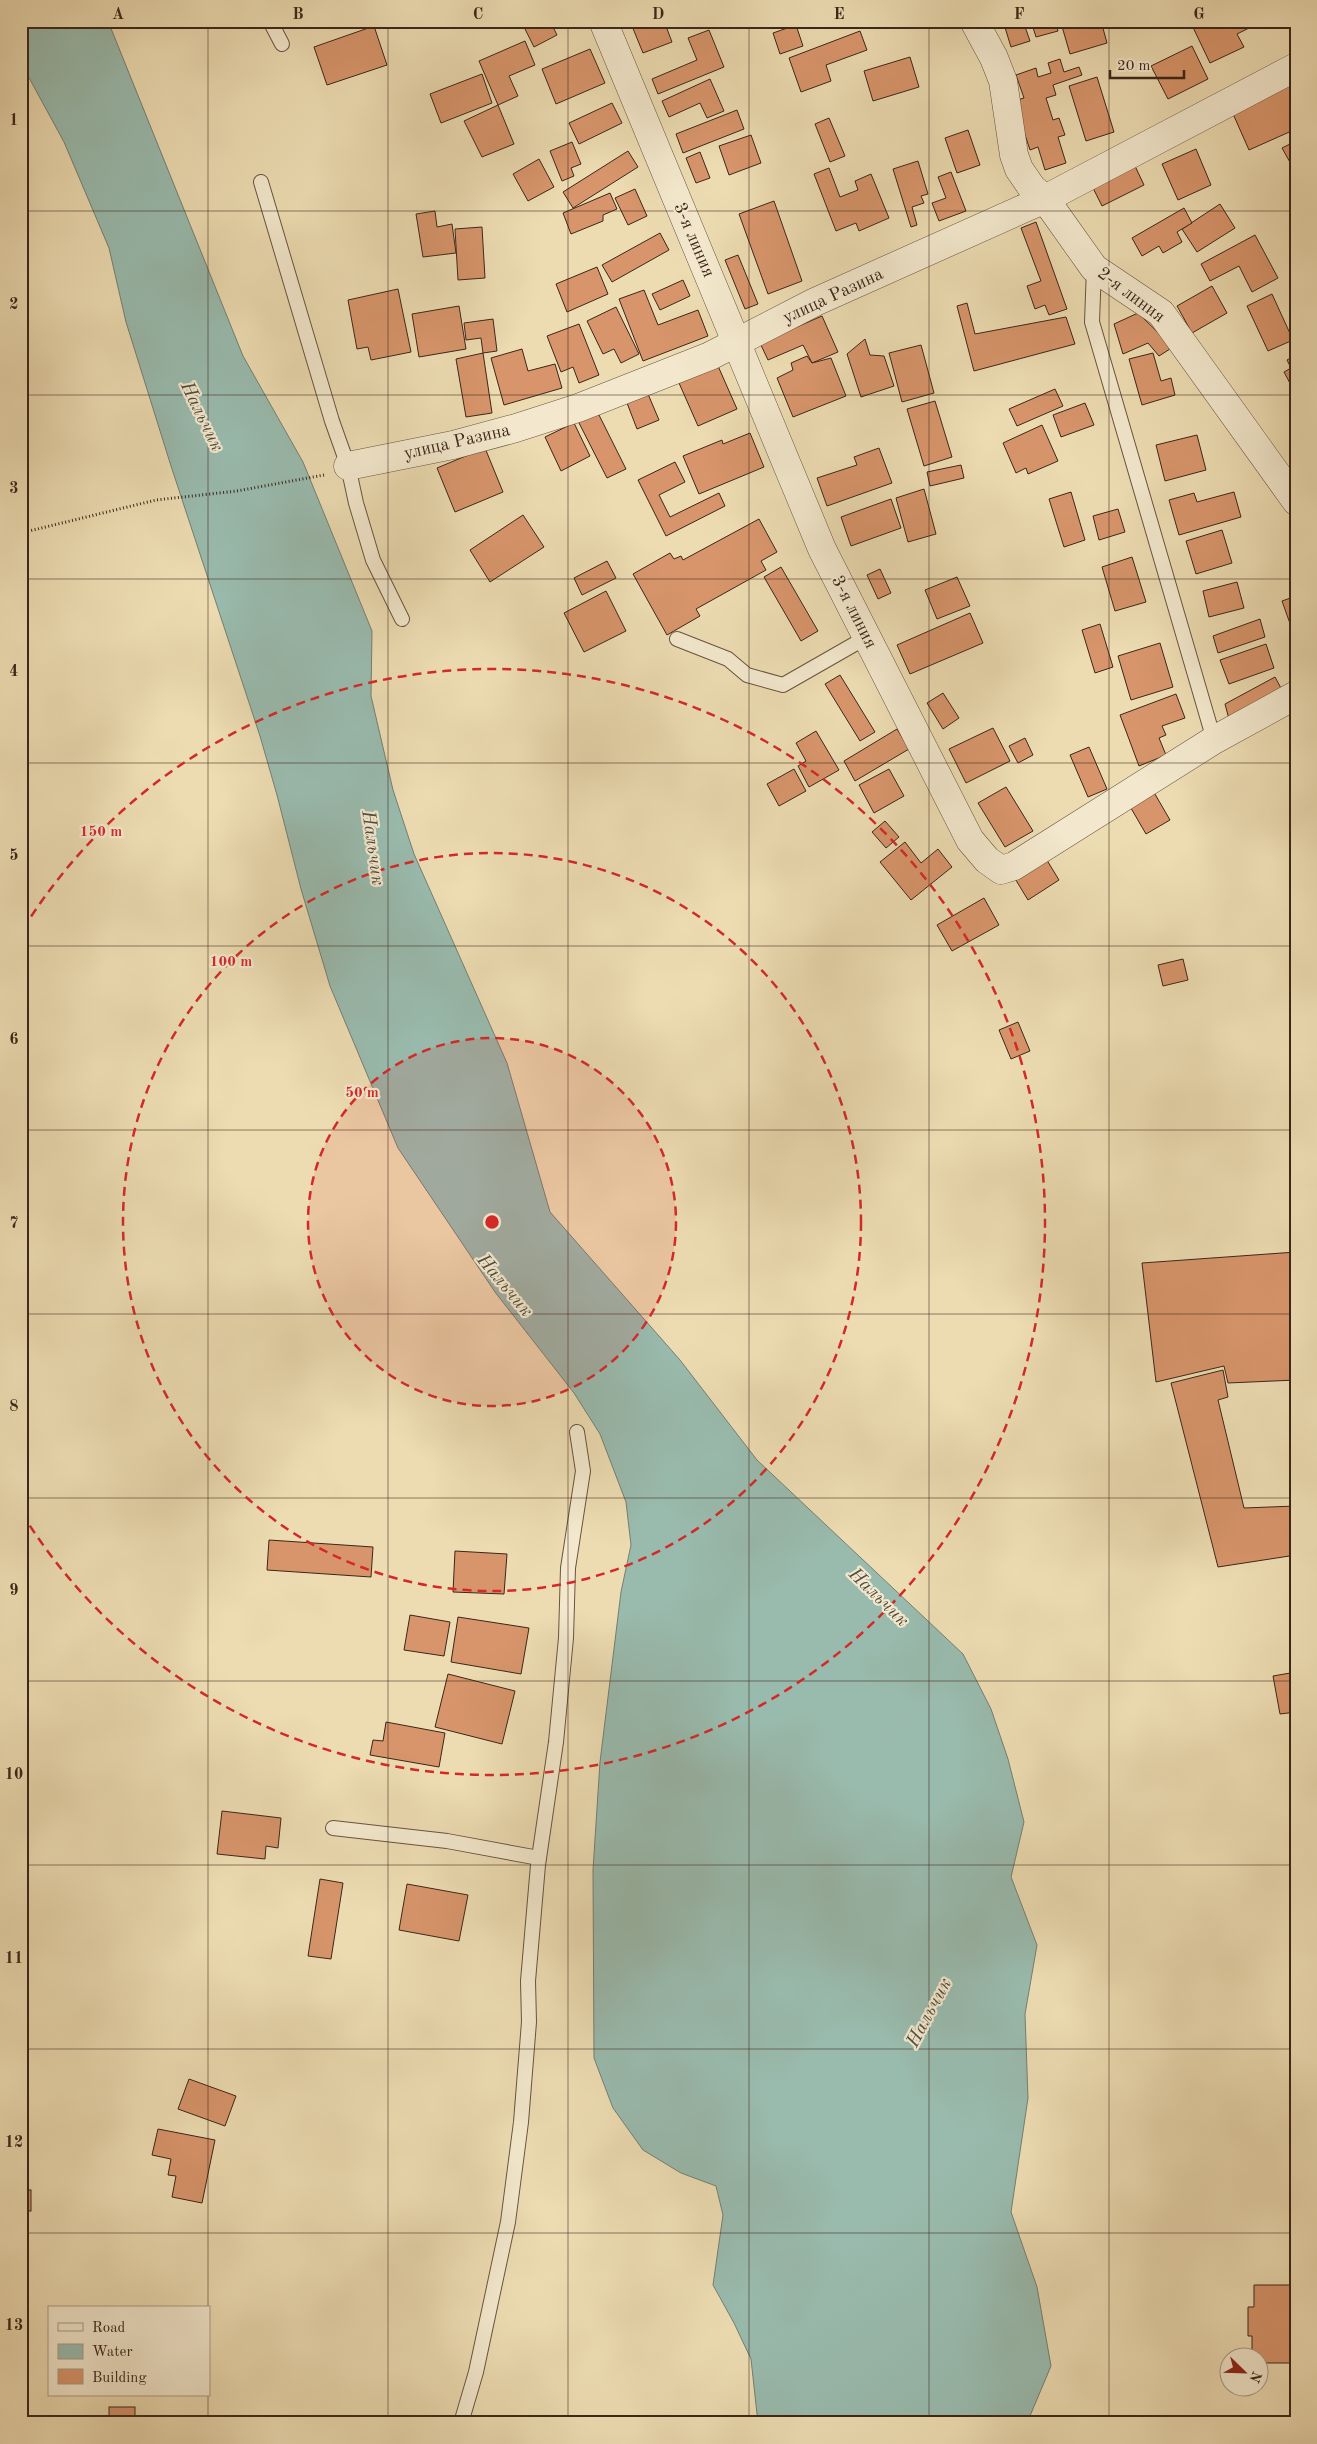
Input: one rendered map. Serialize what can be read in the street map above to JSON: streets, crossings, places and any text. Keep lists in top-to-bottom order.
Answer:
{
  "streets": {
    "street": ["3-я линия", "2-я линия", "улица Разина"]
  },
  "crossings": [
    ["3-я линия", "улица Разина"],
    ["2-я линия", "улица Разина"]
  ],
  "water": ["Нальчик"],
  "legend": ["Road", "Water", "Building"],
  "scale_bar": "20 m",
  "north": "bottom right",
  "grid": {
    "columns": [
      "A",
      "B",
      "C",
      "D",
      "E",
      "F",
      "G"
    ],
    "rows": [
      "1",
      "2",
      "3",
      "4",
      "5",
      "6",
      "7",
      "8",
      "9",
      "10",
      "11",
      "12",
      "13"
    ]
  },
  "rings": ["150 m", "100 m", "50 m"]
}
